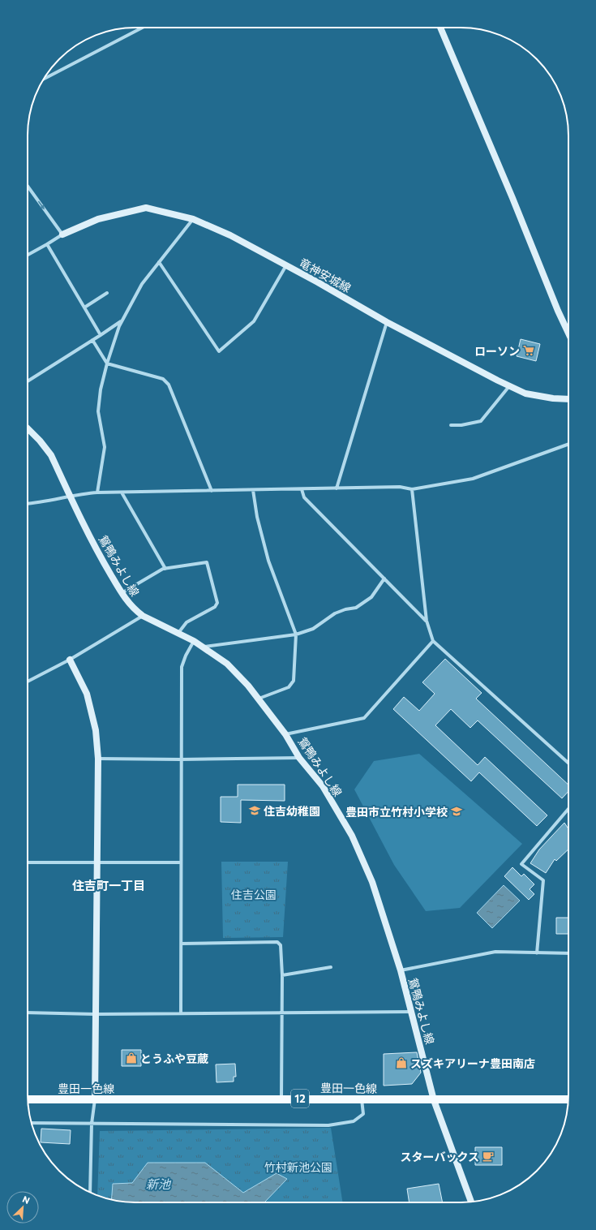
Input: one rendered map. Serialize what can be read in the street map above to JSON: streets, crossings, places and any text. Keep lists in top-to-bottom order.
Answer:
{
  "streets": {
    "main road": ["豊田一色線", "12"],
    "street": ["竜神安城線", "鴛鴨みよし線"]
  },
  "crossings": [
    ["鴛鴨みよし線", "豊田一色線"]
  ],
  "districts": ["住吉町一丁目"],
  "water": ["新池"],
  "parks": ["住吉公園", "竹村新池公園"],
  "places": {
    "supermarket": ["ローソン"],
    "school or university": ["住吉幼稚園", "豊田市立竹村小学校"],
    "shop": ["とうふや豆蔵", "スズキアリーナ豊田南店"],
    "cafe": ["スターバックス"]
  },
  "north": "top right"
}
